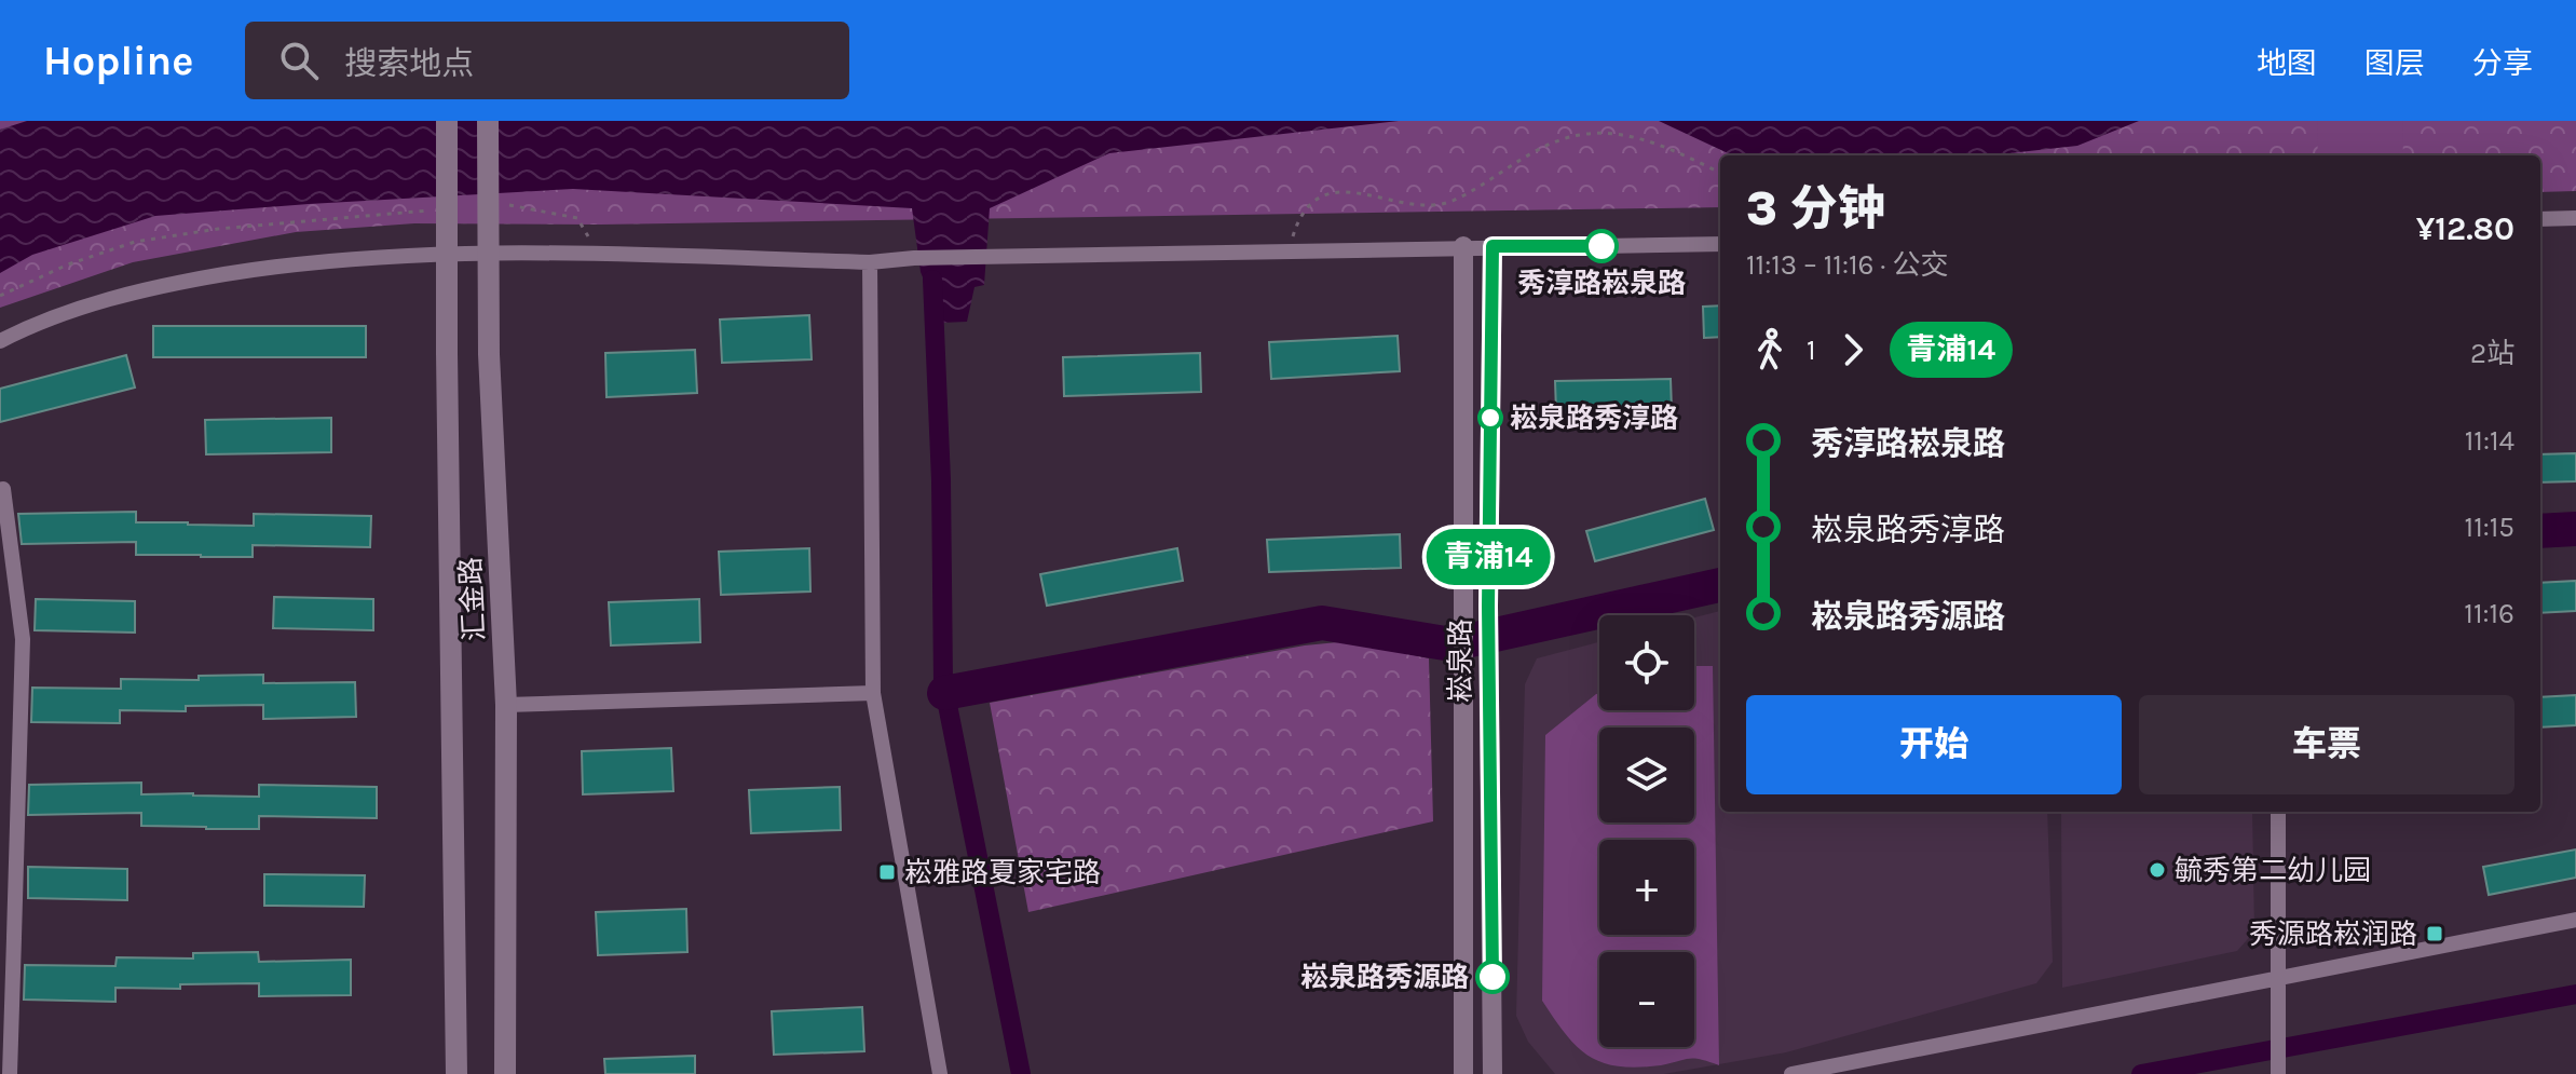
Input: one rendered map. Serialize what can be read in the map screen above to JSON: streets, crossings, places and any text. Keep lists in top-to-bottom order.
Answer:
{
  "streets": {
    "main road": ["汇金路"],
    "street": ["崧泉路"]
  },
  "places": {
    "other": [
      "秀淳路崧泉路",
      "崧泉路秀淳路",
      "毓秀第二幼儿园",
      "崧泉路秀源路"
    ],
    "transit": ["崧雅路夏家宅路", "秀源路崧润路"]
  },
  "lines": ["bus line 青浦14"],
  "page": {
    "header": "Hopline",
    "search": "搜索地点",
    "nav": ["地图", "图层", "分享"],
    "on_map": "青浦14",
    "heading": ["3 分钟", "11:13 – 11:16 · 公交", "¥12.80"],
    "legs": ["1", "青浦14", "2站"],
    "list": [
      {
        "name": "秀淳路崧泉路",
        "value": "11:14"
      },
      {
        "name": "崧泉路秀淳路",
        "value": "11:15"
      },
      {
        "name": "崧泉路秀源路",
        "value": "11:16"
      }
    ],
    "map_buttons": ["+", "−"],
    "buttons": ["开始", "车票"]
  }
}
